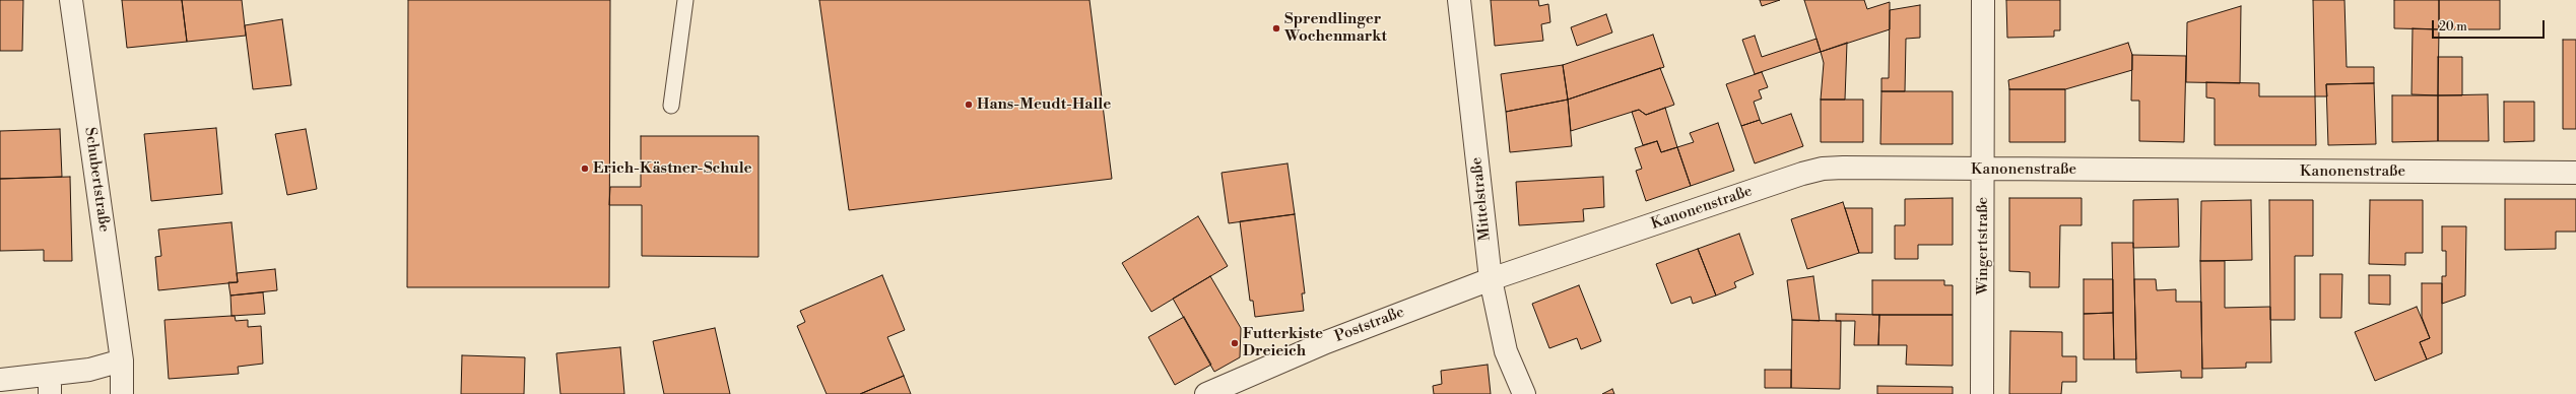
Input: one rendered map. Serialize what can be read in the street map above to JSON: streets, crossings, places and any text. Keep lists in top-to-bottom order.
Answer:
{
  "streets": {
    "street": [
      "Kanonenstraße",
      "Schubertstraße",
      "Mittelstraße",
      "Wingertstraße",
      "Poststraße"
    ]
  },
  "crossings": [
    ["Kanonenstraße", "Mittelstraße"],
    ["Kanonenstraße", "Wingertstraße"],
    ["Kanonenstraße", "Poststraße"],
    ["Mittelstraße", "Poststraße"]
  ],
  "places": [
    "Sprendlinger Wochenmarkt",
    "Hans-Meudt-Halle",
    "Erich-Kästner-Schule",
    "Futterkiste Dreieich"
  ],
  "scale_bar": "20 m"
}
